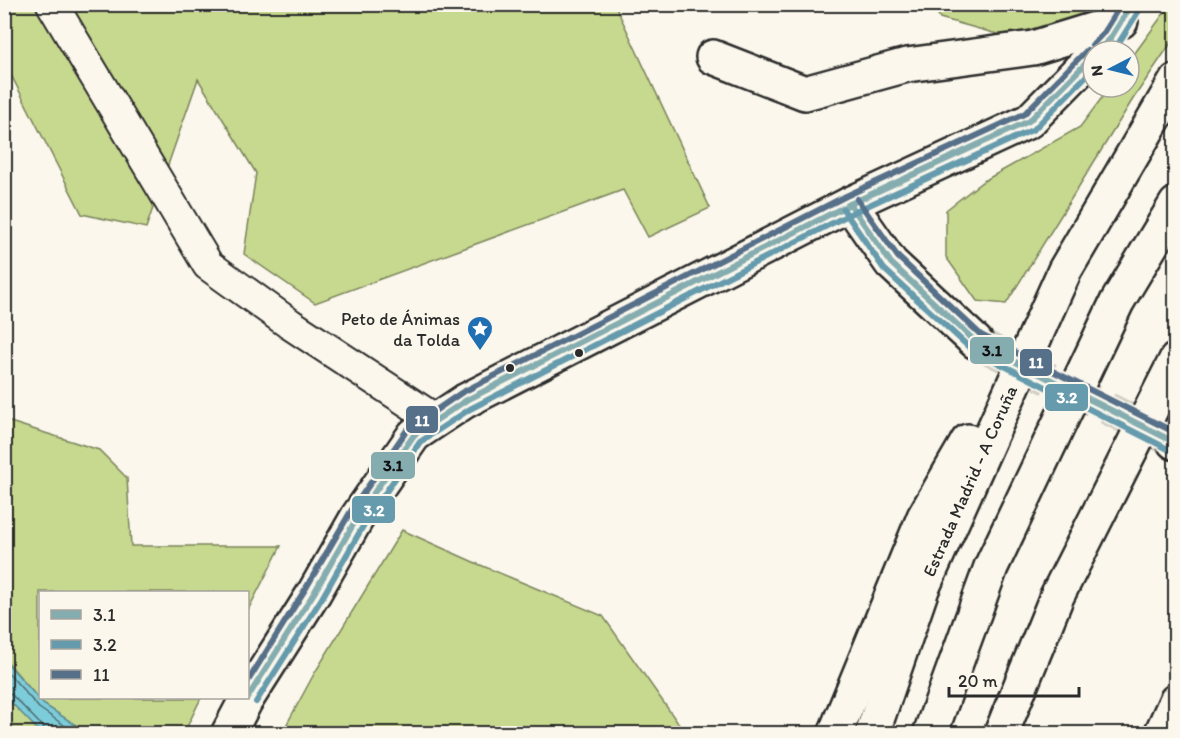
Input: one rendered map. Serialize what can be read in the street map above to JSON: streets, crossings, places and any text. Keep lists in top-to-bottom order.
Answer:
{
  "streets": {
    "main road": ["Estrada Madrid - A Coruña"]
  },
  "places": {
    "place": ["Peto de Ánimas da Tolda"]
  },
  "lines": ["transit line 3.1", "transit line 11", "transit line 3.2"],
  "legend": ["3.1", "3.2", "11"],
  "scale_bar": "20 m",
  "north": "left"
}
